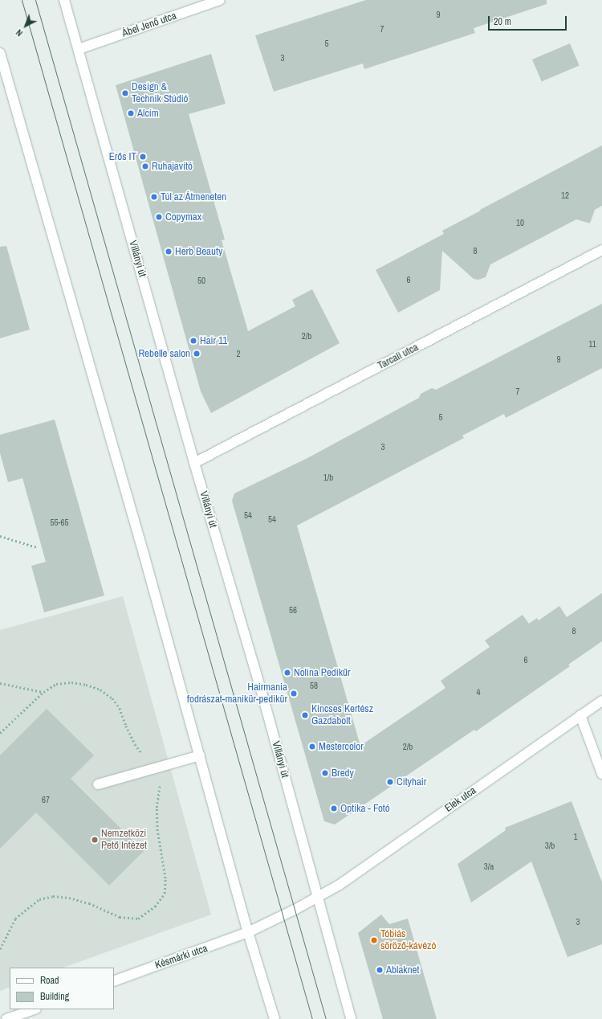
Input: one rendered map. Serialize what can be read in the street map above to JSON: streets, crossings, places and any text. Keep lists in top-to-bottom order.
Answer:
{
  "streets": {
    "street": [
      "Ábel Jenő utca",
      "Villányi út",
      "Tarcali utca",
      "Elek utca",
      "Késmárki utca"
    ]
  },
  "crossings": [
    ["Ábel Jenő utca", "Villányi út"],
    ["Villányi út", "Tarcali utca"],
    ["Villányi út", "Elek utca"],
    ["Elek utca", "Késmárki utca"]
  ],
  "places": [
    "Design & Technik Stúdió",
    "Alcím",
    "Erős IT",
    "Ruhajavító",
    "Túl az Átmeneten",
    "Copymax",
    "Herb Beauty",
    "Hair 11",
    "Rebelle salon",
    "Nolina Pedikűr",
    "Hairmania fodrászat-manikür-pedikür",
    "Kincses Kertész Gazdabolt",
    "Mestercolor",
    "Bredy",
    "Cityhair",
    "Optika - Fotó",
    "Nemzetközi Pető Intézet",
    "Tóbiás söröző-kávézó",
    "Ablaknet"
  ],
  "house_numbers": [
    "9",
    "7",
    "5",
    "3",
    "12",
    "10",
    "8",
    "6",
    "50",
    "2/b",
    "11",
    "2",
    "9",
    "7",
    "5",
    "3",
    "1/b",
    "54",
    "54",
    "55-65",
    "56",
    "8",
    "6",
    "58",
    "4",
    "2/b",
    "67",
    "1",
    "3/b",
    "3/a",
    "3"
  ],
  "legend": ["Road", "Building"],
  "scale_bar": "20 m",
  "north": "bottom left"
}
